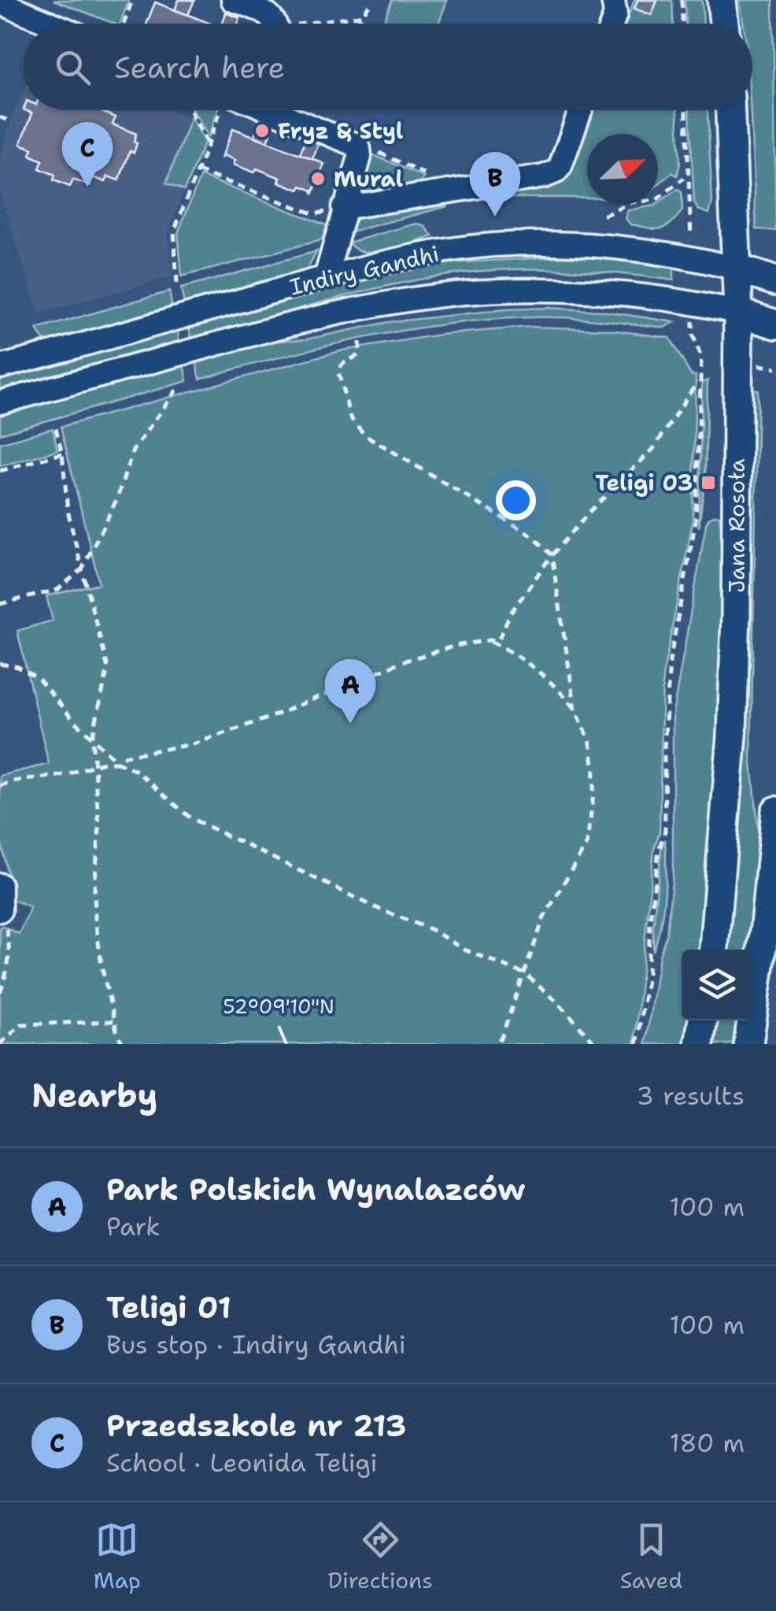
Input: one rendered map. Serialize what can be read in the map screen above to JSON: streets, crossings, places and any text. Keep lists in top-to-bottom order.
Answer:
{
  "streets": {
    "main road": ["Jana Rosoła"],
    "street": ["Indiry Gandhi"]
  },
  "crossings": [
    ["Indiry Gandhi", "Jana Rosoła"]
  ],
  "places": {
    "other": ["Fryz & Styl", "Mural"],
    "transit": ["Teligi 03"]
  },
  "north": "top right",
  "page": {
    "search": "Search here",
    "pins": ["C", "B", "A"],
    "heading": ["Nearby", "3 results"],
    "list": [
      {
        "mark": "A",
        "name": "Park Polskich Wynalazców",
        "note": "Park",
        "value": "100 m"
      },
      {
        "mark": "B",
        "name": "Teligi 01",
        "note": "Bus stop · Indiry Gandhi",
        "value": "100 m"
      },
      {
        "mark": "C",
        "name": "Przedszkole nr 213",
        "note": "School · Leonida Teligi",
        "value": "180 m"
      }
    ],
    "nav": ["Map", "Directions", "Saved"]
  },
  "coordinates": ["52°09'10\"N"]
}
